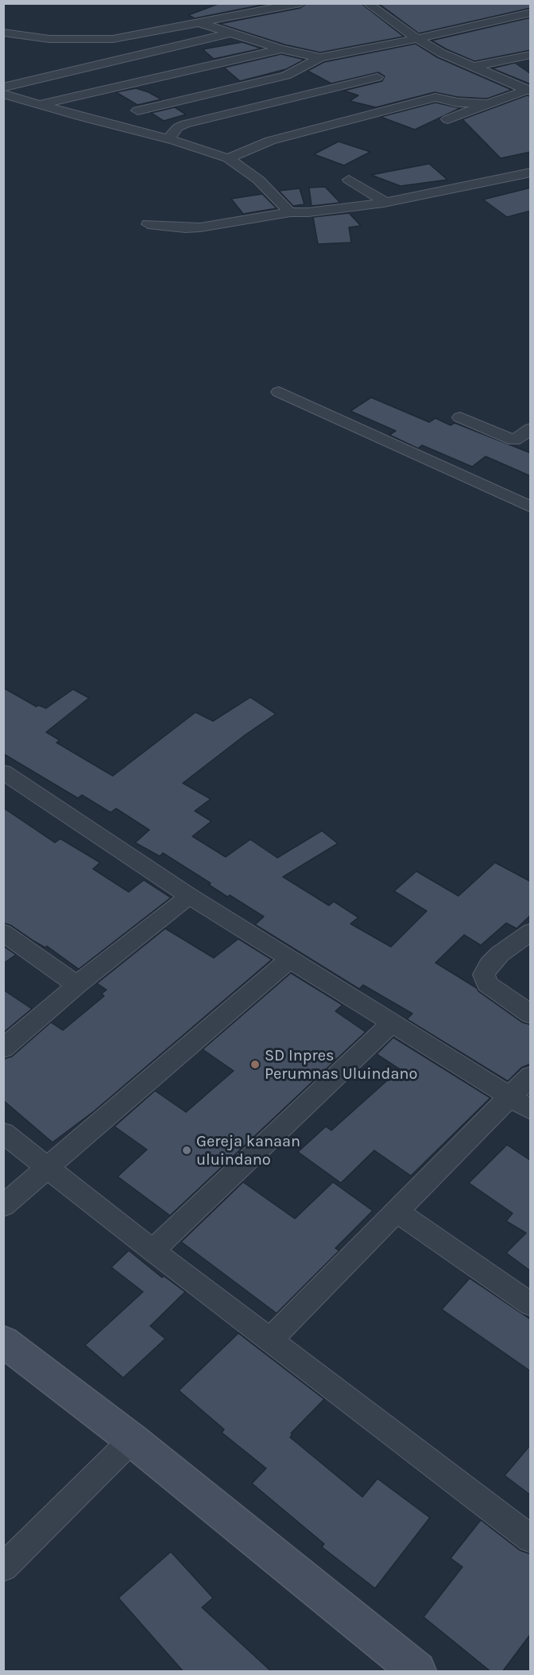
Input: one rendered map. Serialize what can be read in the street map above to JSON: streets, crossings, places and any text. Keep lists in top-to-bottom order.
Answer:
{
  "places": ["SD Inpres Perumnas Uluindano", "Gereja kanaan uluindano"]
}
